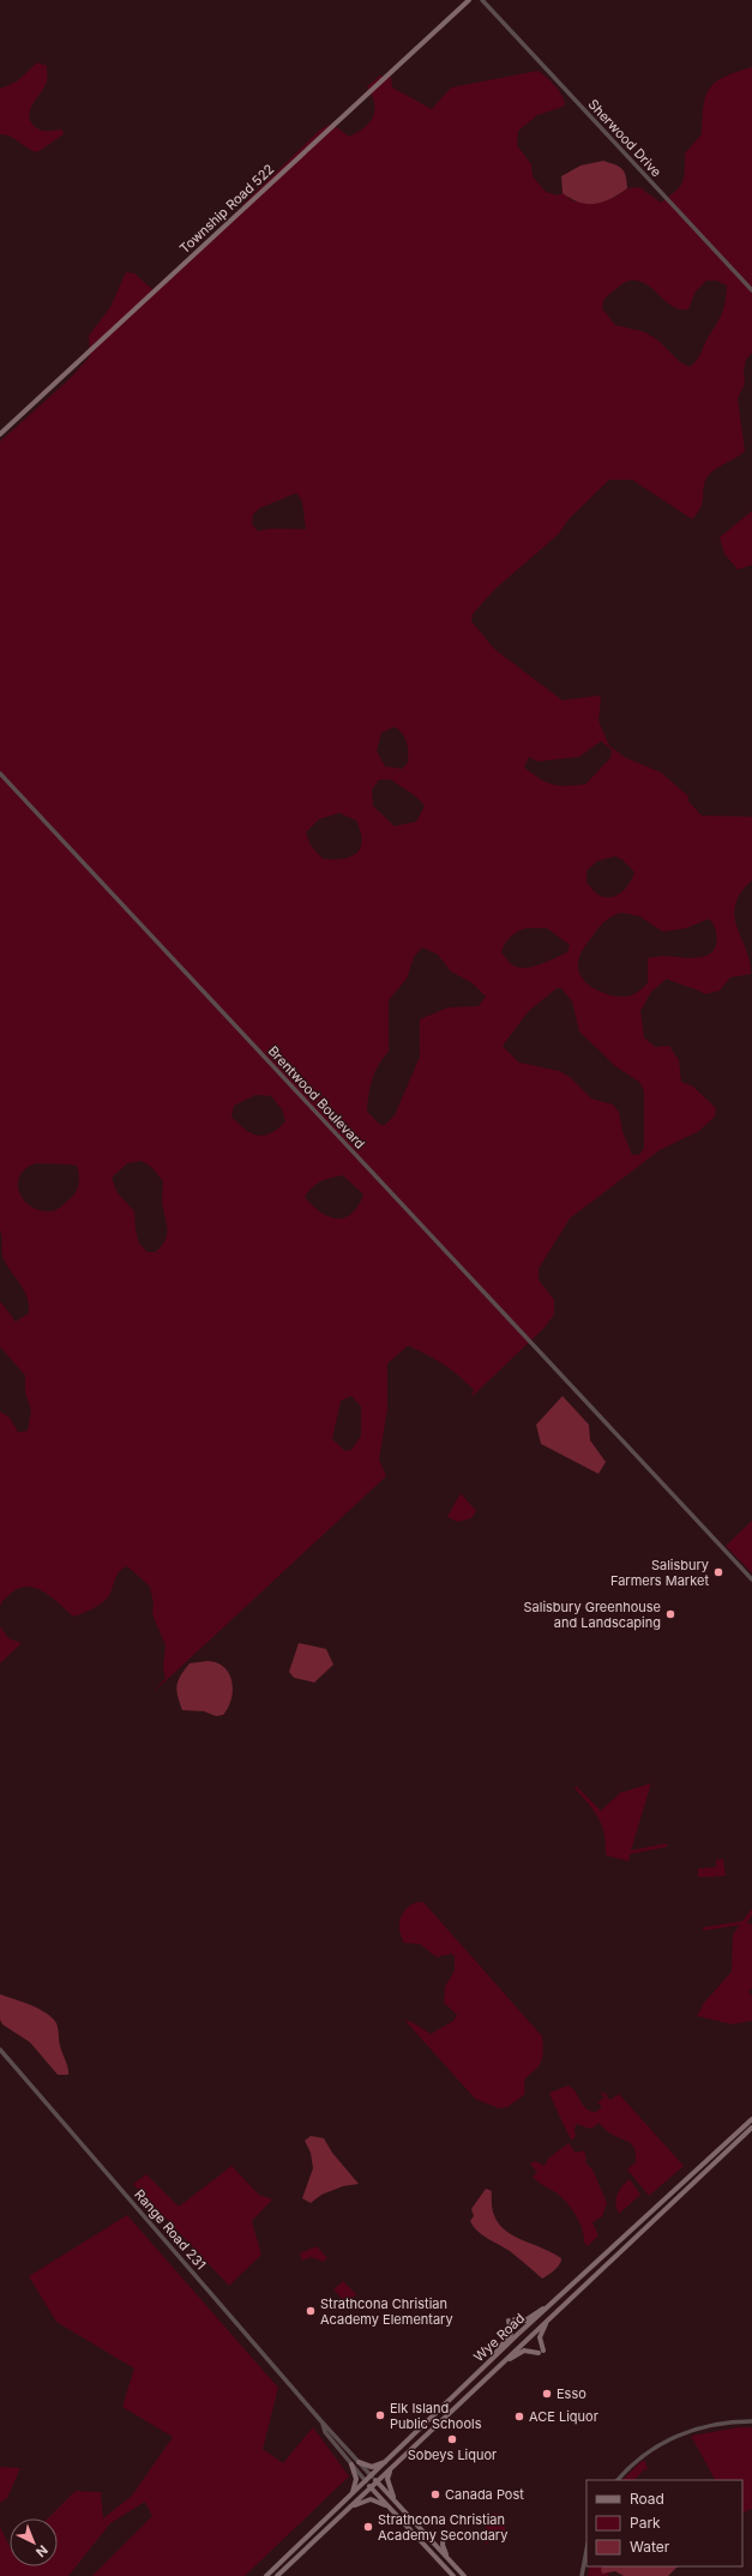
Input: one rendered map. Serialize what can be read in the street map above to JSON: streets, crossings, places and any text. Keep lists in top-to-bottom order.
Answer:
{
  "streets": {
    "main road": ["Township Road 522", "Wye Road"],
    "street": ["Sherwood Drive", "Brentwood Boulevard", "Range Road 231"]
  },
  "crossings": [
    ["Range Road 231", "Wye Road"]
  ],
  "places": [
    "Salisbury Farmers Market",
    "Salisbury Greenhouse and Landscaping",
    "Strathcona Christian Academy Elementary",
    "Esso",
    "Elk Island Public Schools",
    "ACE Liquor",
    "Sobeys Liquor",
    "Canada Post",
    "Strathcona Christian Academy Secondary"
  ],
  "legend": ["Road", "Park", "Water"],
  "north": "bottom right"
}
